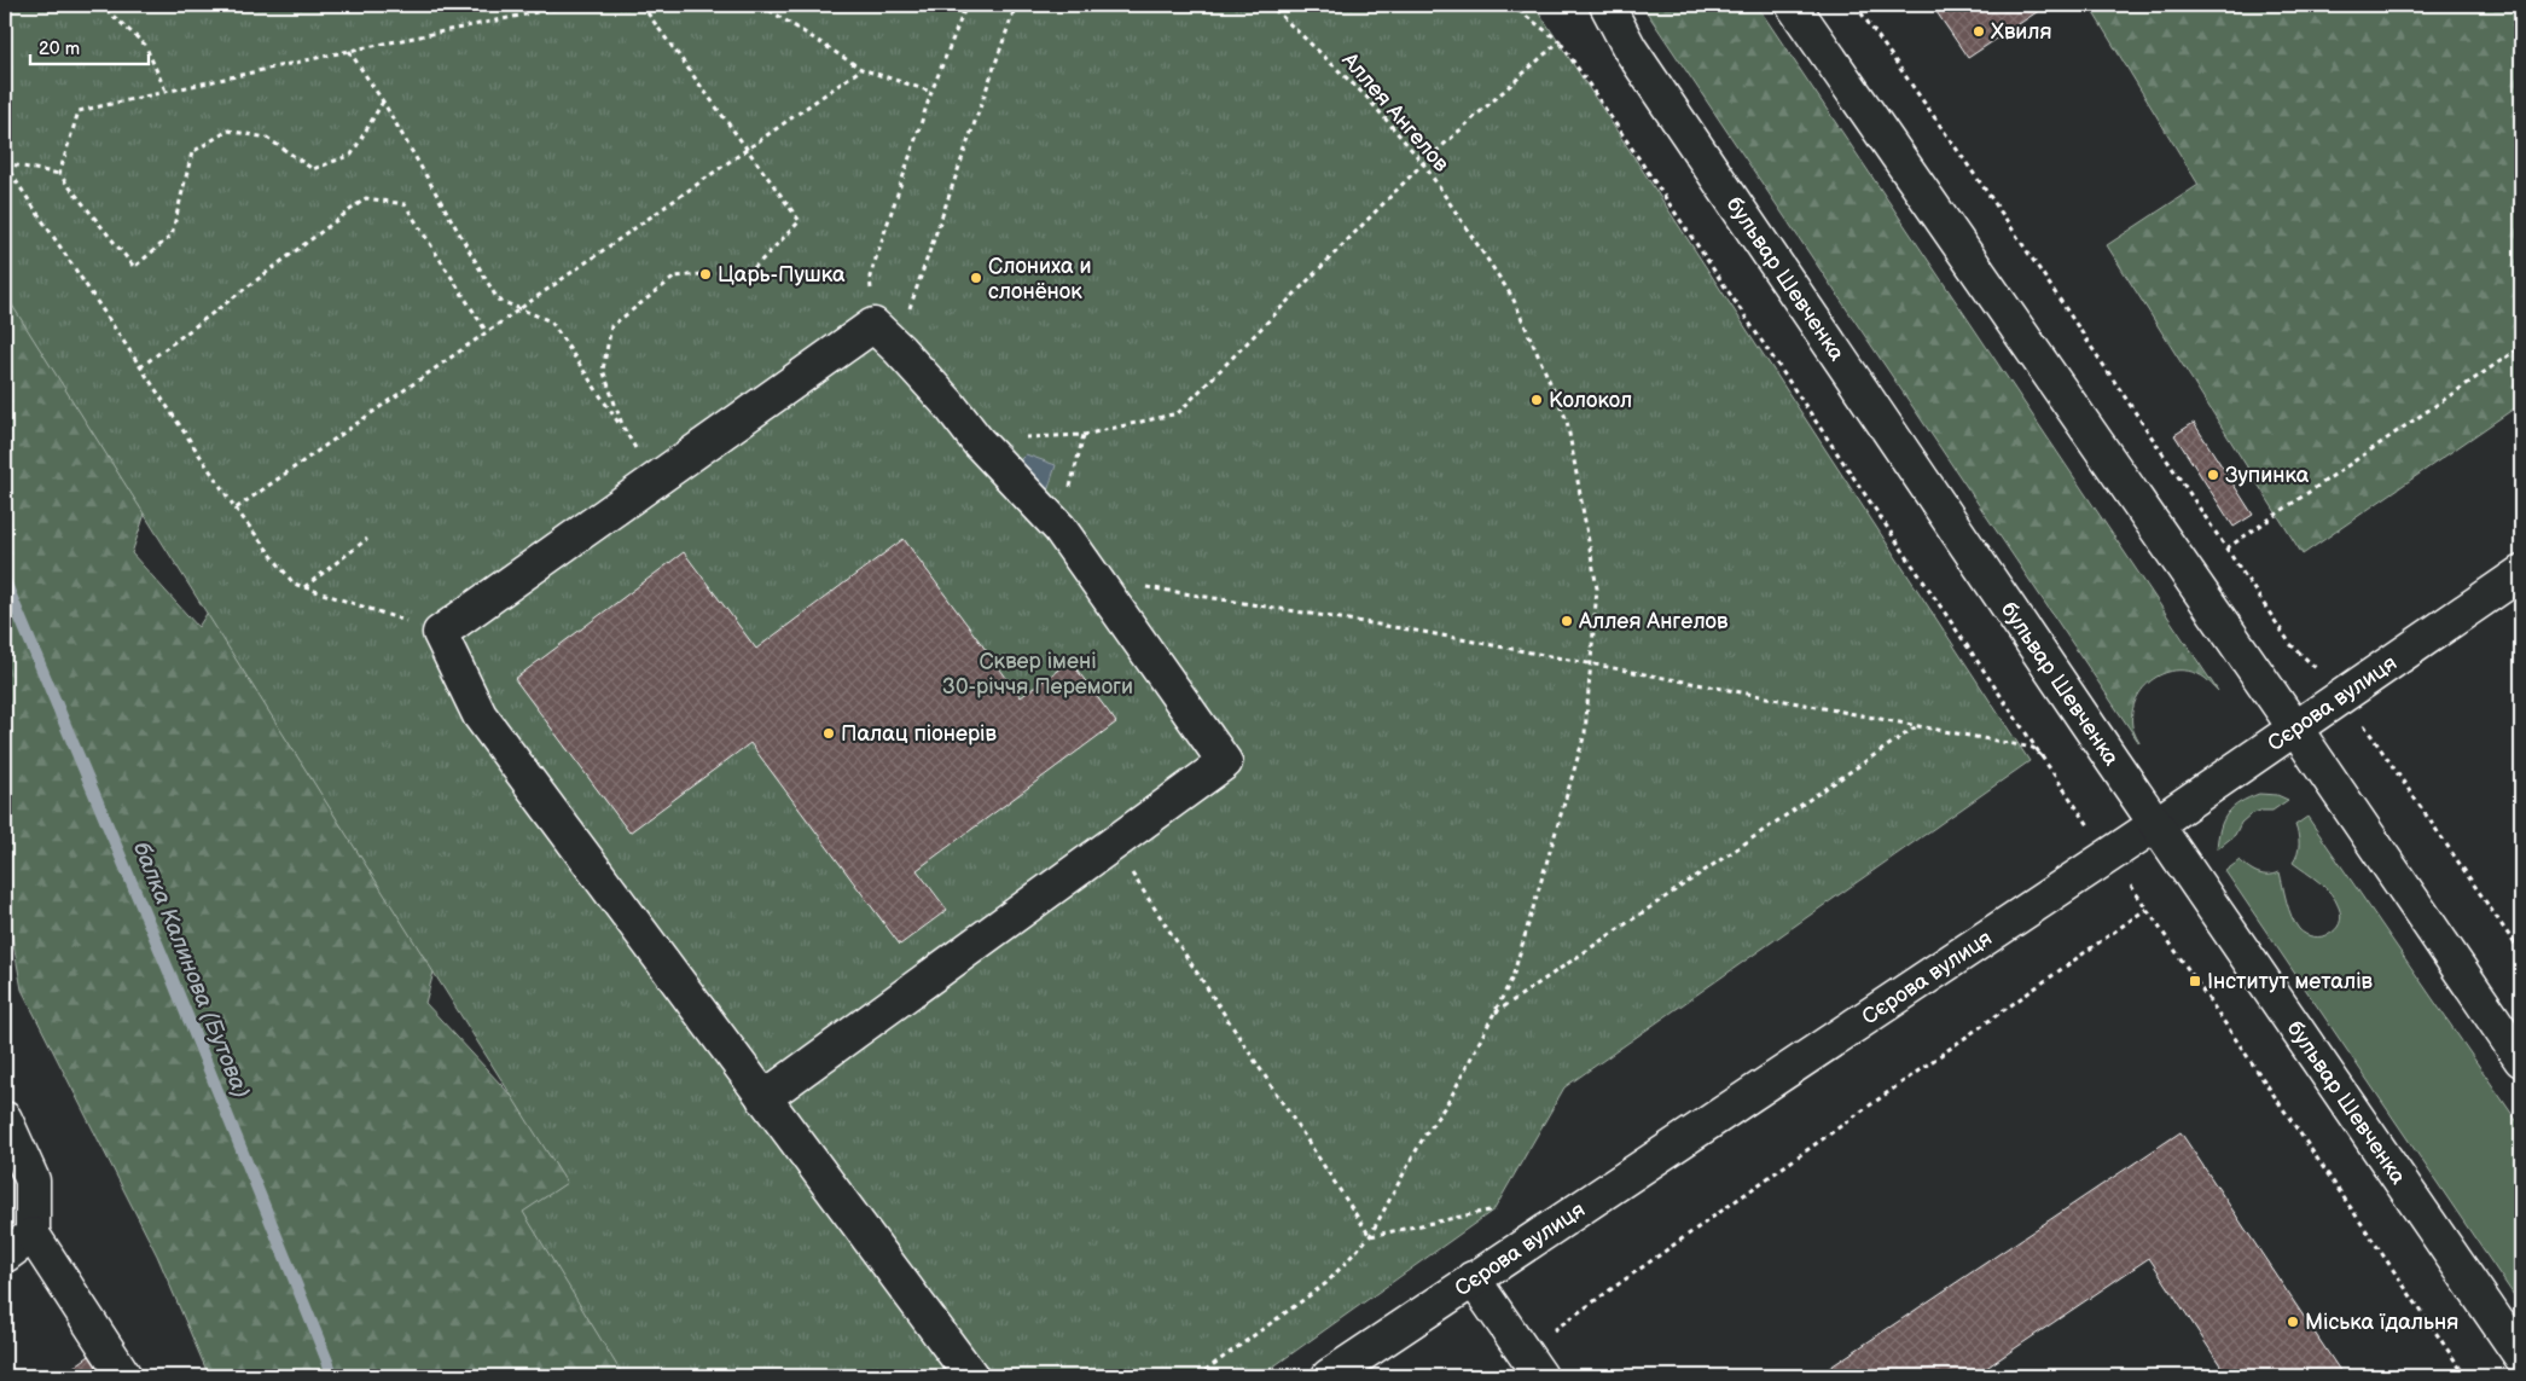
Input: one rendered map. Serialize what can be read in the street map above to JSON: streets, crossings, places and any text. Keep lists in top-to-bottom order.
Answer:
{
  "streets": {
    "main road": ["бульвар Шевченка", "Сєрова вулиця"],
    "path": ["Аллея Ангелов"]
  },
  "crossings": [
    ["бульвар Шевченка", "Сєрова вулиця"]
  ],
  "water": ["балка Калинова (Бутова)"],
  "parks": ["Сквер імені 30-річчя Перемоги"],
  "places": {
    "other": [
      "Хвиля",
      "Царь-Пушка",
      "Слониха и слонёнок",
      "Колокол",
      "Зупинка",
      "Аллея Ангелов",
      "Палац піонерів",
      "Міська їдальня"
    ],
    "transit": ["Інститут металів"]
  },
  "scale_bar": "20 m"
}
